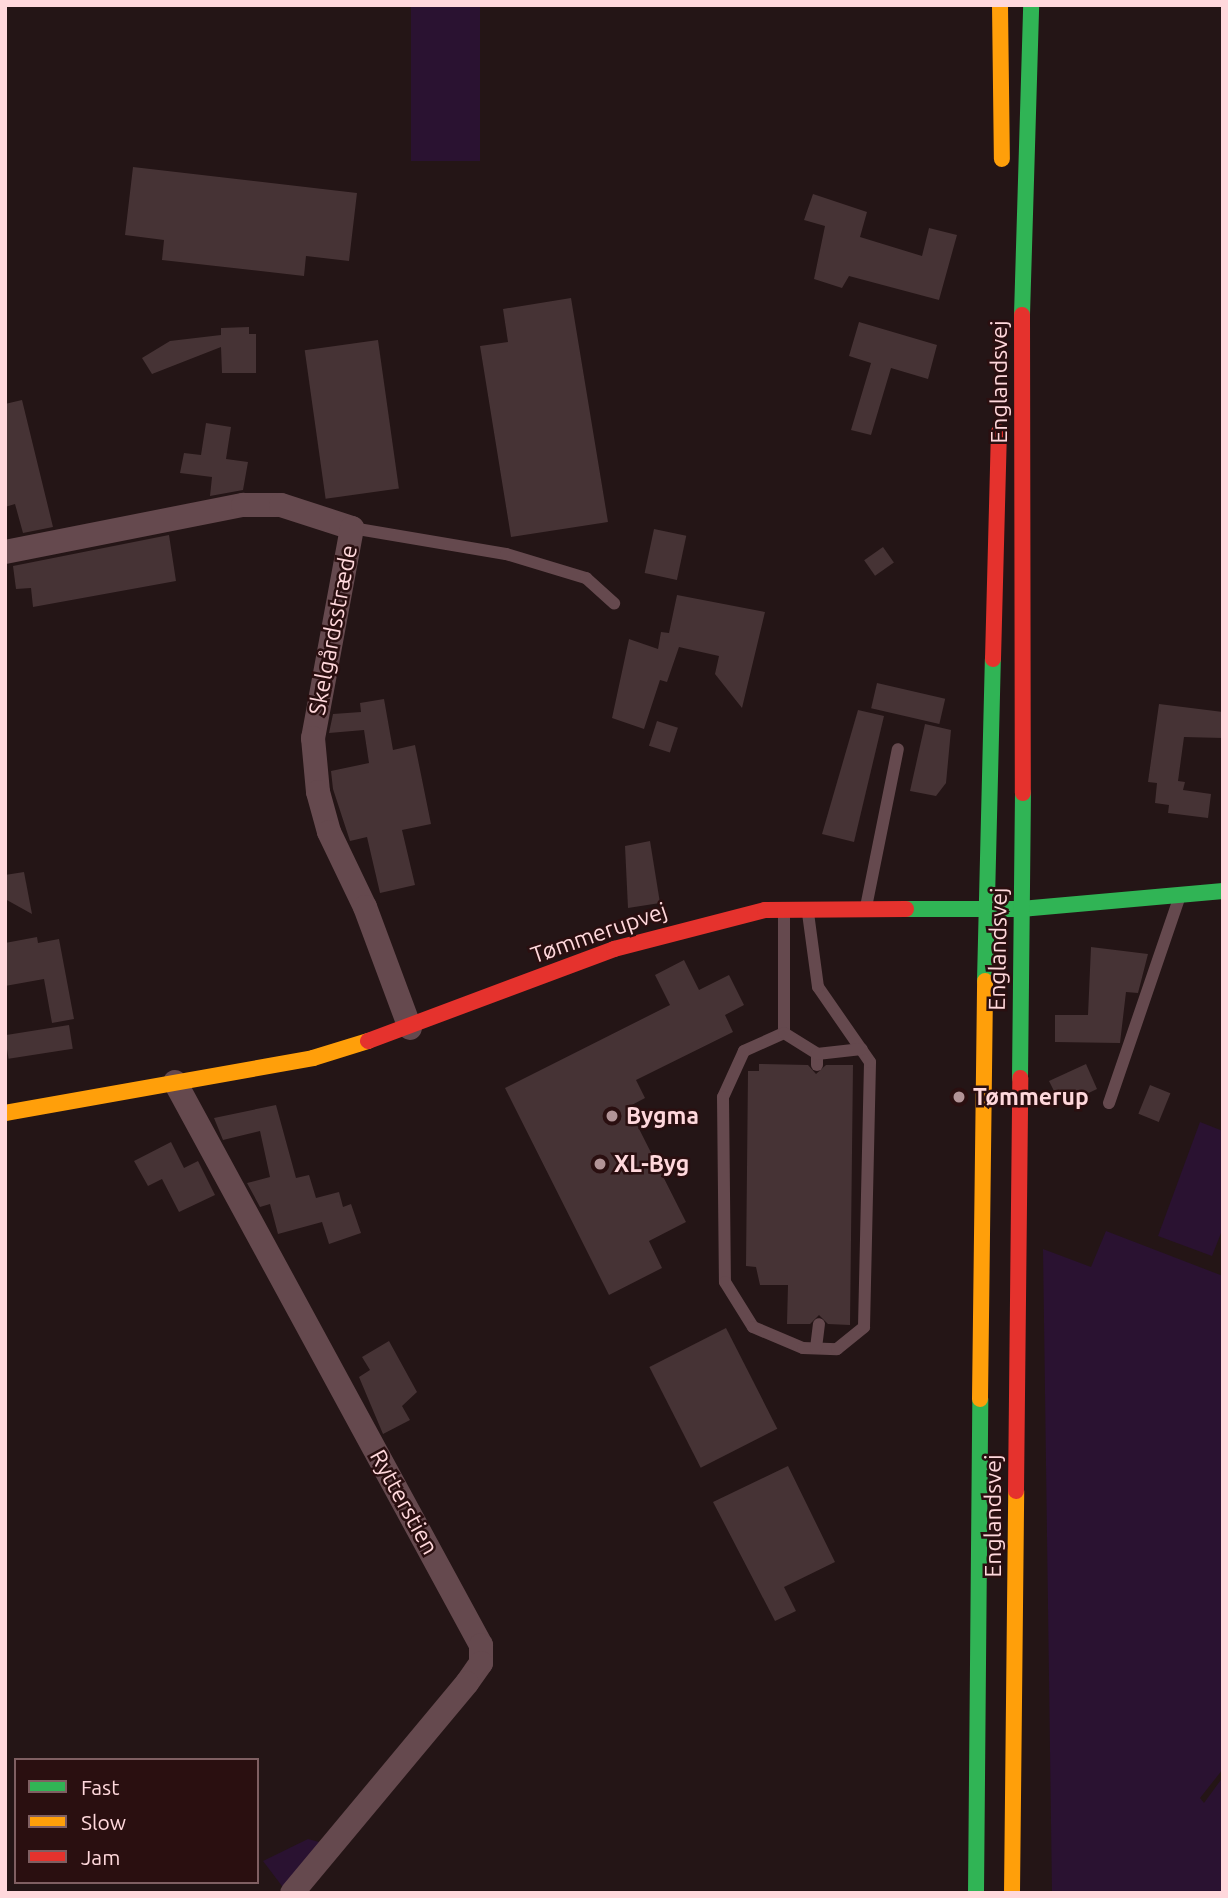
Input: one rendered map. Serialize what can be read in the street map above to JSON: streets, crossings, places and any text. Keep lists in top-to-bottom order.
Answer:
{
  "streets": {
    "main road": ["Englandsvej", "Tømmerupvej"],
    "street": ["Skelgårdsstræde", "Rytterstien"]
  },
  "crossings": [
    ["Englandsvej", "Tømmerupvej"],
    ["Skelgårdsstræde", "Tømmerupvej"],
    ["Tømmerupvej", "Rytterstien"]
  ],
  "places": ["Tømmerup", "Bygma", "XL-Byg"],
  "legend": ["Fast", "Slow", "Jam"]
}
